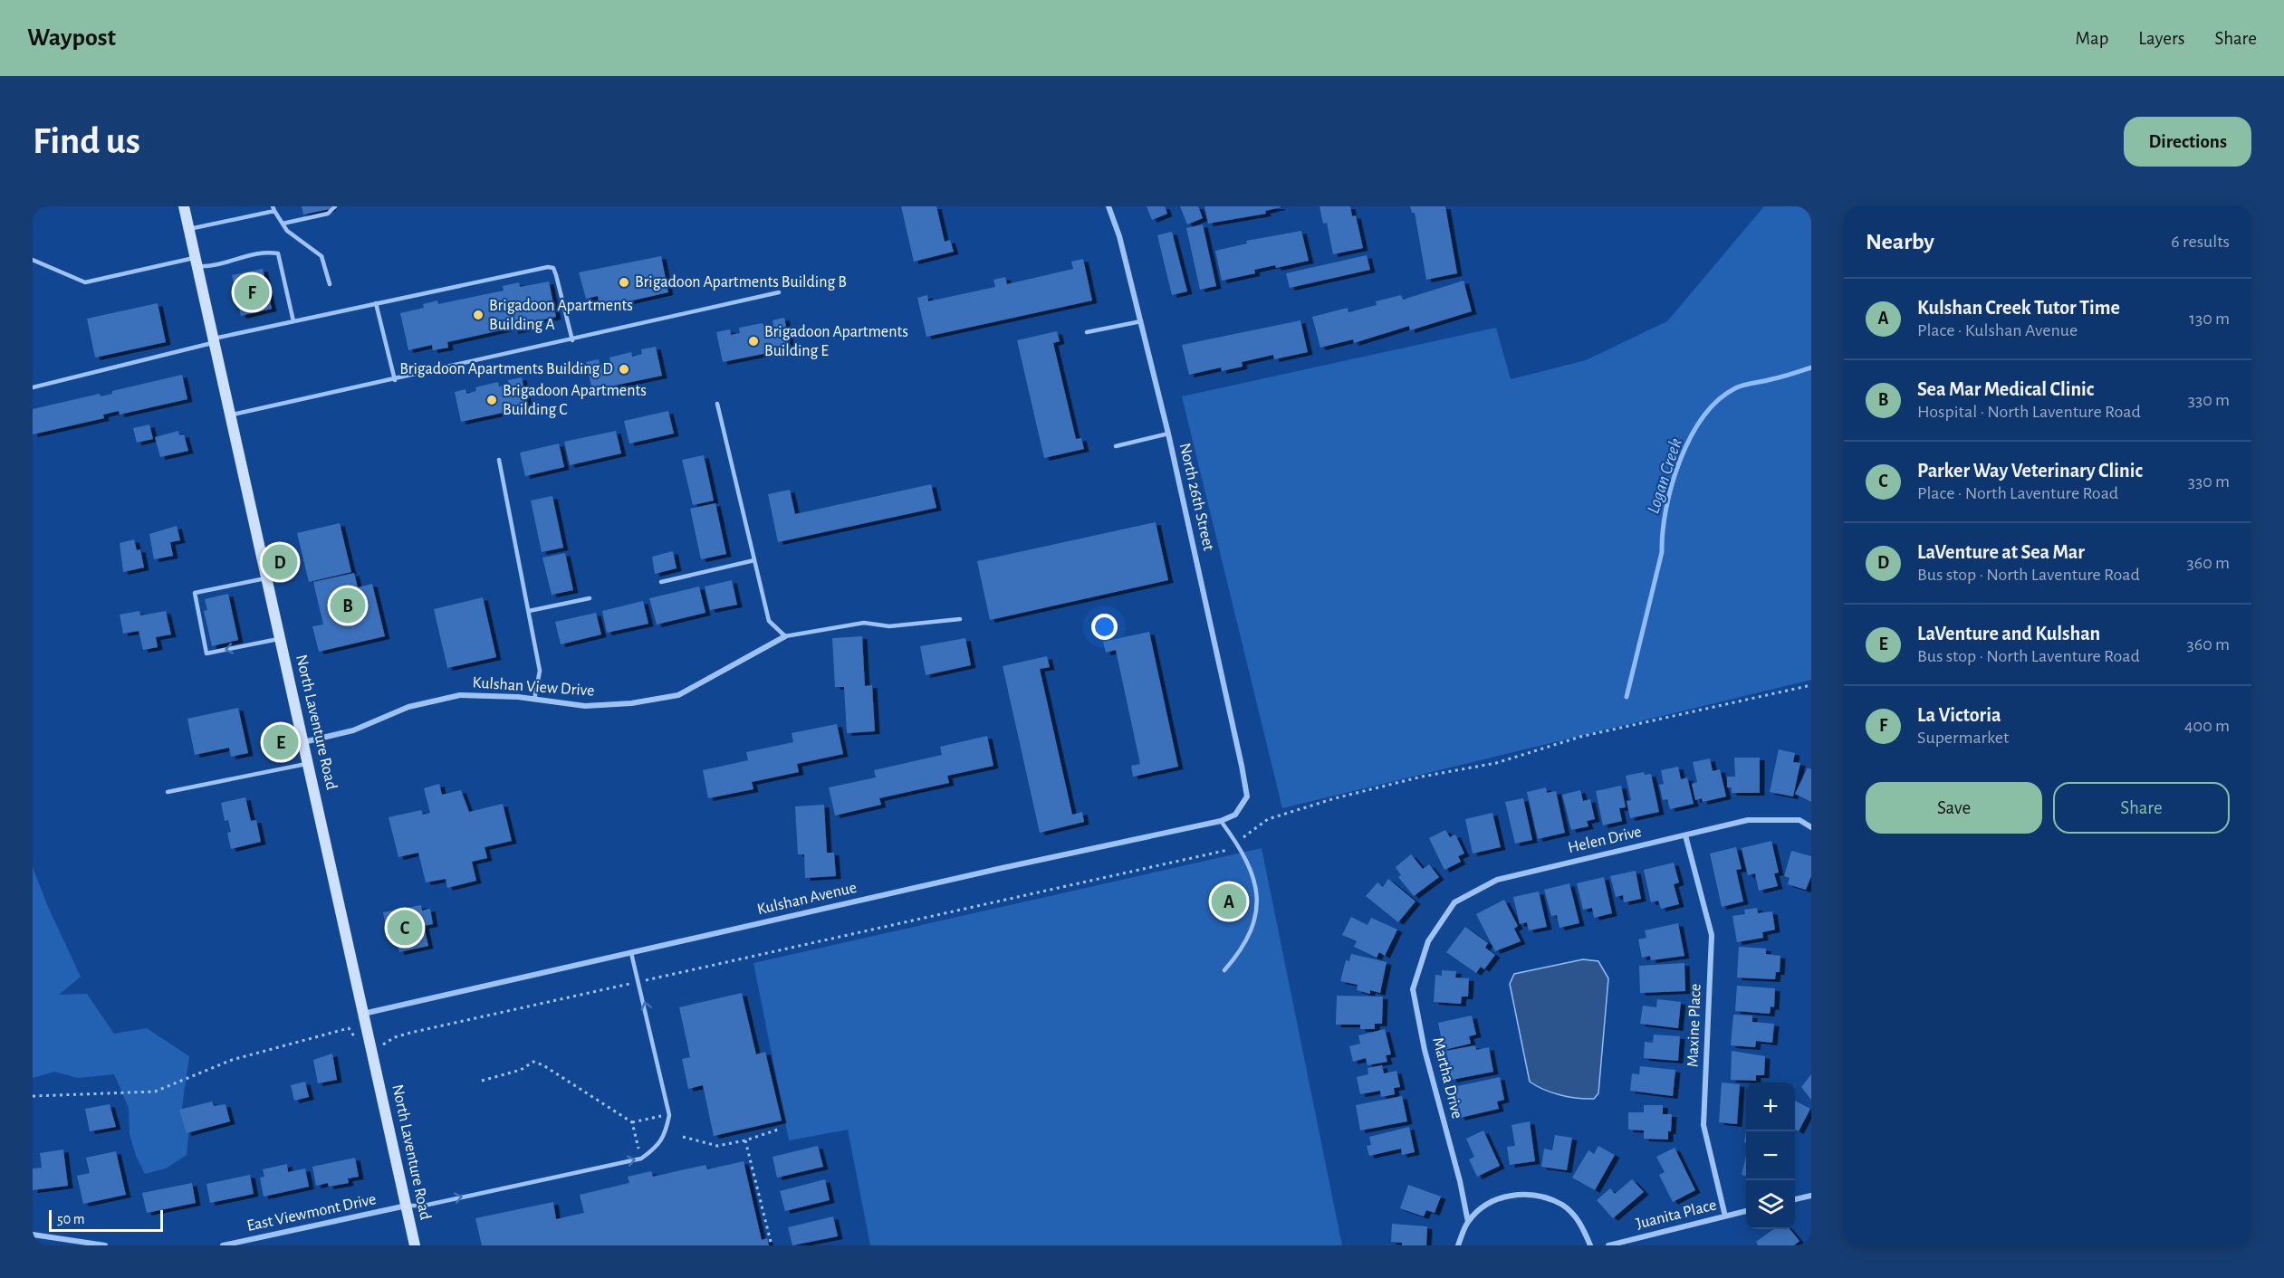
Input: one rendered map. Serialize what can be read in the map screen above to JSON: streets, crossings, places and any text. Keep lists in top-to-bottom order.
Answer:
{
  "streets": {
    "street": [
      "North 26th Street",
      "Kulshan View Drive",
      "North Laventure Road",
      "Helen Drive",
      "Kulshan Avenue",
      "Maxine Place",
      "Martha Drive",
      "East Viewmont Drive",
      "Juanita Place"
    ]
  },
  "crossings": [
    ["North 26th Street", "Kulshan Avenue"],
    ["Kulshan View Drive", "North Laventure Road"],
    ["North Laventure Road", "Kulshan Avenue"],
    ["North Laventure Road", "East Viewmont Drive"],
    ["Helen Drive", "Maxine Place"],
    ["Helen Drive", "Martha Drive"],
    ["Maxine Place", "Juanita Place"]
  ],
  "water": ["Logan Creek"],
  "places": [
    "Brigadoon Apartments Building B",
    "Brigadoon Apartments Building A",
    "Brigadoon Apartments Building E",
    "Brigadoon Apartments Building D",
    "Brigadoon Apartments Building C"
  ],
  "scale_bar": "50 m",
  "page": {
    "header": "Waypost",
    "nav": ["Map", "Layers", "Share"],
    "buttons": [
      "Directions",
      ["Save", "Share"]
    ],
    "title": "Find us",
    "heading": ["Nearby", "6 results"],
    "pins": [
      "F",
      "D",
      "B",
      "E",
      "A",
      "C"
    ],
    "list": [
      {
        "mark": "A",
        "name": "Kulshan Creek Tutor Time",
        "note": "Place · Kulshan Avenue",
        "value": "130 m"
      },
      {
        "mark": "B",
        "name": "Sea Mar Medical Clinic",
        "note": "Hospital · North Laventure Road",
        "value": "330 m"
      },
      {
        "mark": "C",
        "name": "Parker Way Veterinary Clinic",
        "note": "Place · North Laventure Road",
        "value": "330 m"
      },
      {
        "mark": "D",
        "name": "LaVenture at Sea Mar",
        "note": "Bus stop · North Laventure Road",
        "value": "360 m"
      },
      {
        "mark": "E",
        "name": "LaVenture and Kulshan",
        "note": "Bus stop · North Laventure Road",
        "value": "360 m"
      },
      {
        "mark": "F",
        "name": "La Victoria",
        "note": "Supermarket",
        "value": "400 m"
      }
    ],
    "map_buttons": ["+", "−"],
    "scale": "50 m"
  }
}
